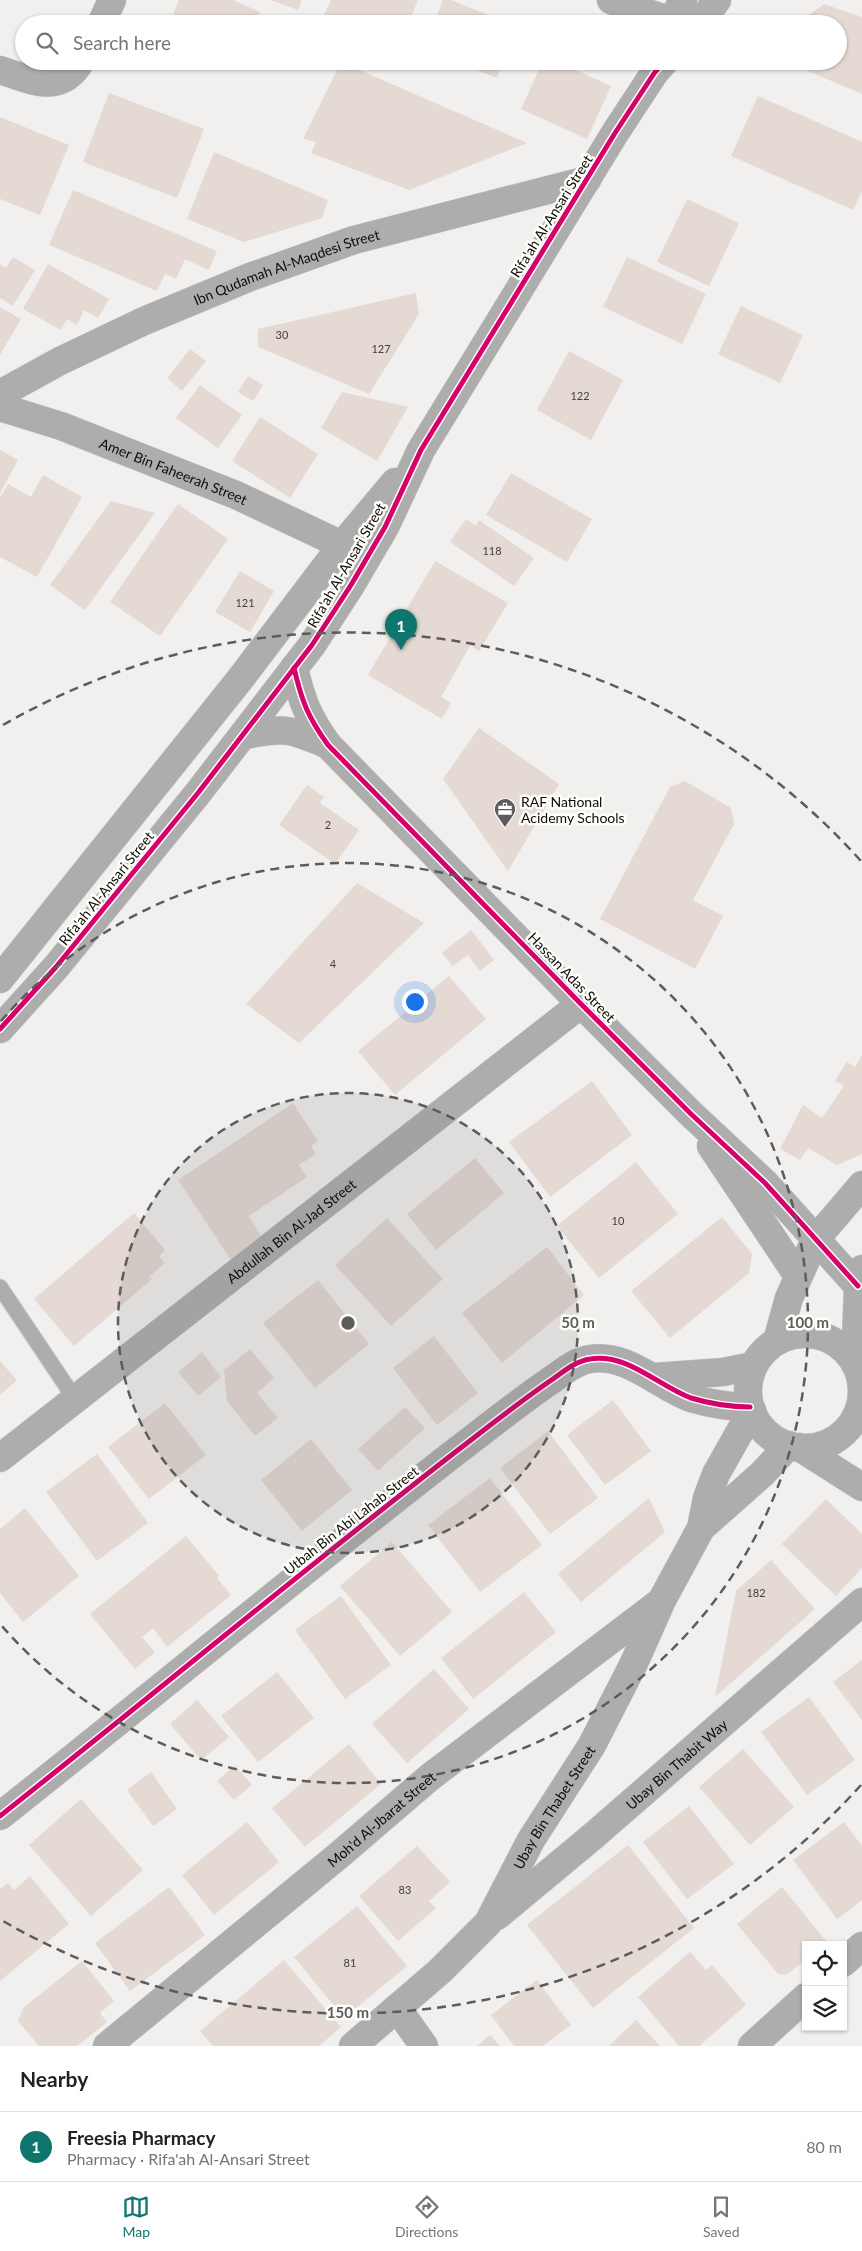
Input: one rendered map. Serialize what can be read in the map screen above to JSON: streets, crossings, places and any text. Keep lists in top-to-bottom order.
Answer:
{
  "streets": {
    "street": [
      "Rifa'ah Al-Ansari Street",
      "Ibn Qudamah Al-Maqdesi Street",
      "Amer Bin Faheerah Street",
      "Hassan Adas Street",
      "Abdullah Bin Al-Jad Street",
      "Utbah Bin Abi Lahab Street",
      "Ubay Bin Thabit Way",
      "Ubay Bin Thabet Street",
      "Moh'd Al-Jbarat Street"
    ]
  },
  "crossings": [
    ["Rifa'ah Al-Ansari Street", "Ibn Qudamah Al-Maqdesi Street"],
    ["Rifa'ah Al-Ansari Street", "Amer Bin Faheerah Street"],
    ["Rifa'ah Al-Ansari Street", "Hassan Adas Street"],
    ["Hassan Adas Street", "Abdullah Bin Al-Jad Street"],
    ["Utbah Bin Abi Lahab Street", "Ubay Bin Thabet Street"],
    ["Ubay Bin Thabit Way", "Ubay Bin Thabet Street"],
    ["Ubay Bin Thabet Street", "Moh'd Al-Jbarat Street"]
  ],
  "places": {
    "office": ["RAF National Acidemy Schools"]
  },
  "house_numbers": [
    "30",
    "127",
    "122",
    "118",
    "121",
    "2",
    "4",
    "10",
    "182",
    "83",
    "81"
  ],
  "page": {
    "search": "Search here",
    "pins": "1",
    "heading": "Nearby",
    "list": [
      {
        "mark": "1",
        "name": "Freesia Pharmacy",
        "note": "Pharmacy · Rifa'ah Al-Ansari Street",
        "value": "80 m"
      }
    ],
    "nav": ["Map", "Directions", "Saved"]
  },
  "rings": ["50 m", "100 m", "150 m"]
}
